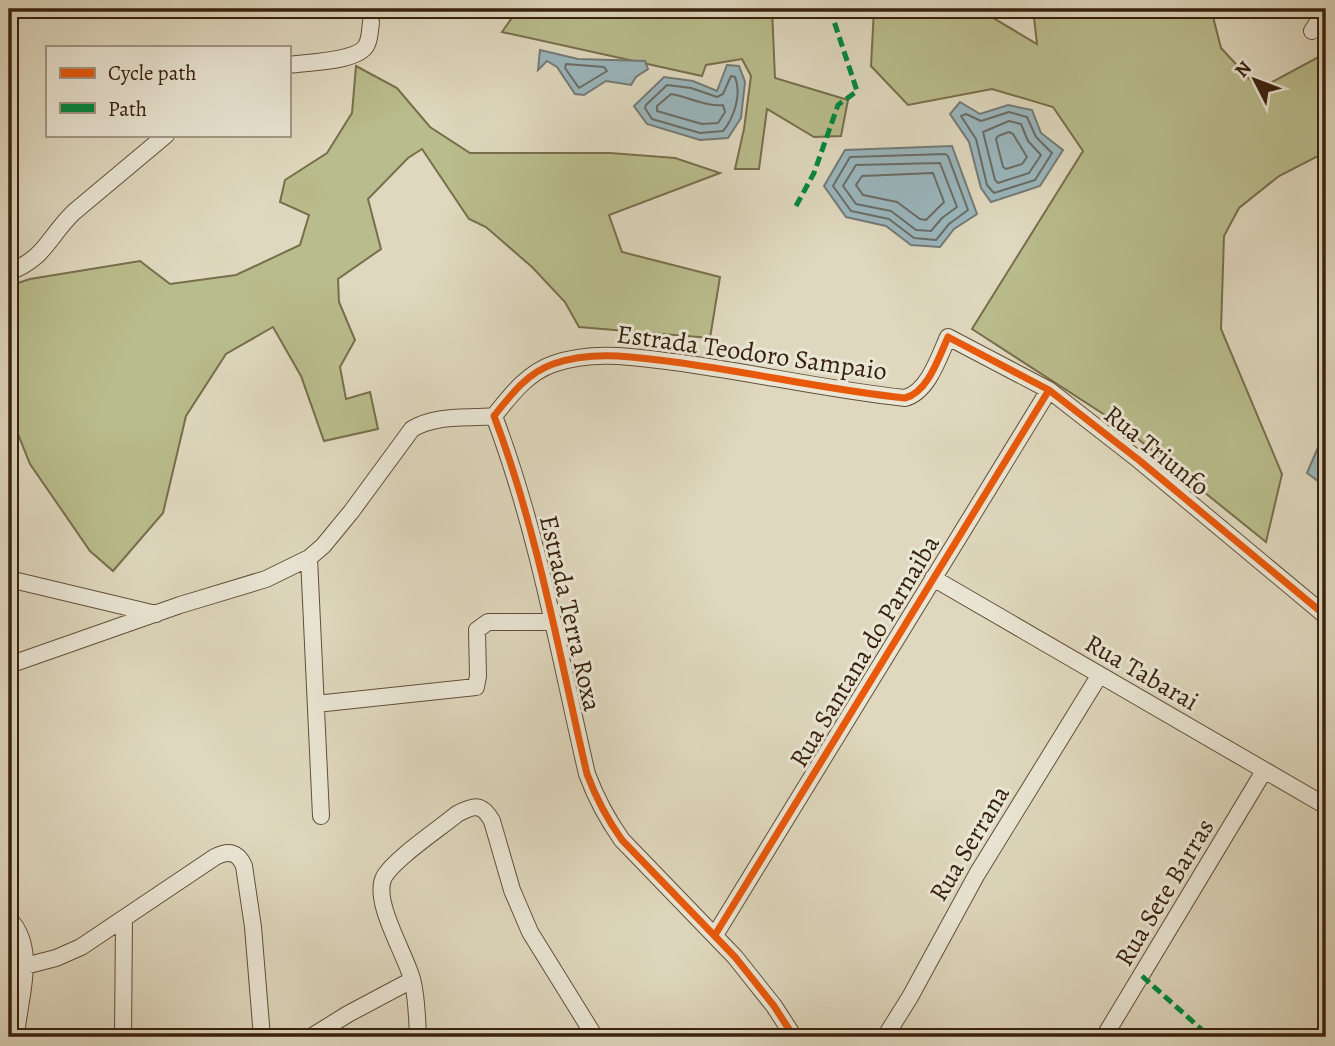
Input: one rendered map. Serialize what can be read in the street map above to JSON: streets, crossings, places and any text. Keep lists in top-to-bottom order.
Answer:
{
  "streets": {
    "street": [
      "Estrada Teodoro Sampaio",
      "Rua Triunfo",
      "Estrada Terra Roxa",
      "Rua Santana do Parnaiba",
      "Rua Tabarai",
      "Rua Serrana",
      "Rua Sete Barras"
    ]
  },
  "crossings": [
    ["Estrada Teodoro Sampaio", "Rua Triunfo"],
    ["Estrada Teodoro Sampaio", "Estrada Terra Roxa"],
    ["Rua Triunfo", "Rua Santana do Parnaiba"],
    ["Estrada Terra Roxa", "Rua Santana do Parnaiba"],
    ["Rua Santana do Parnaiba", "Rua Tabarai"],
    ["Rua Tabarai", "Rua Serrana"],
    ["Rua Tabarai", "Rua Sete Barras"]
  ],
  "legend": ["Cycle path", "Path"],
  "north": "top left"
}
